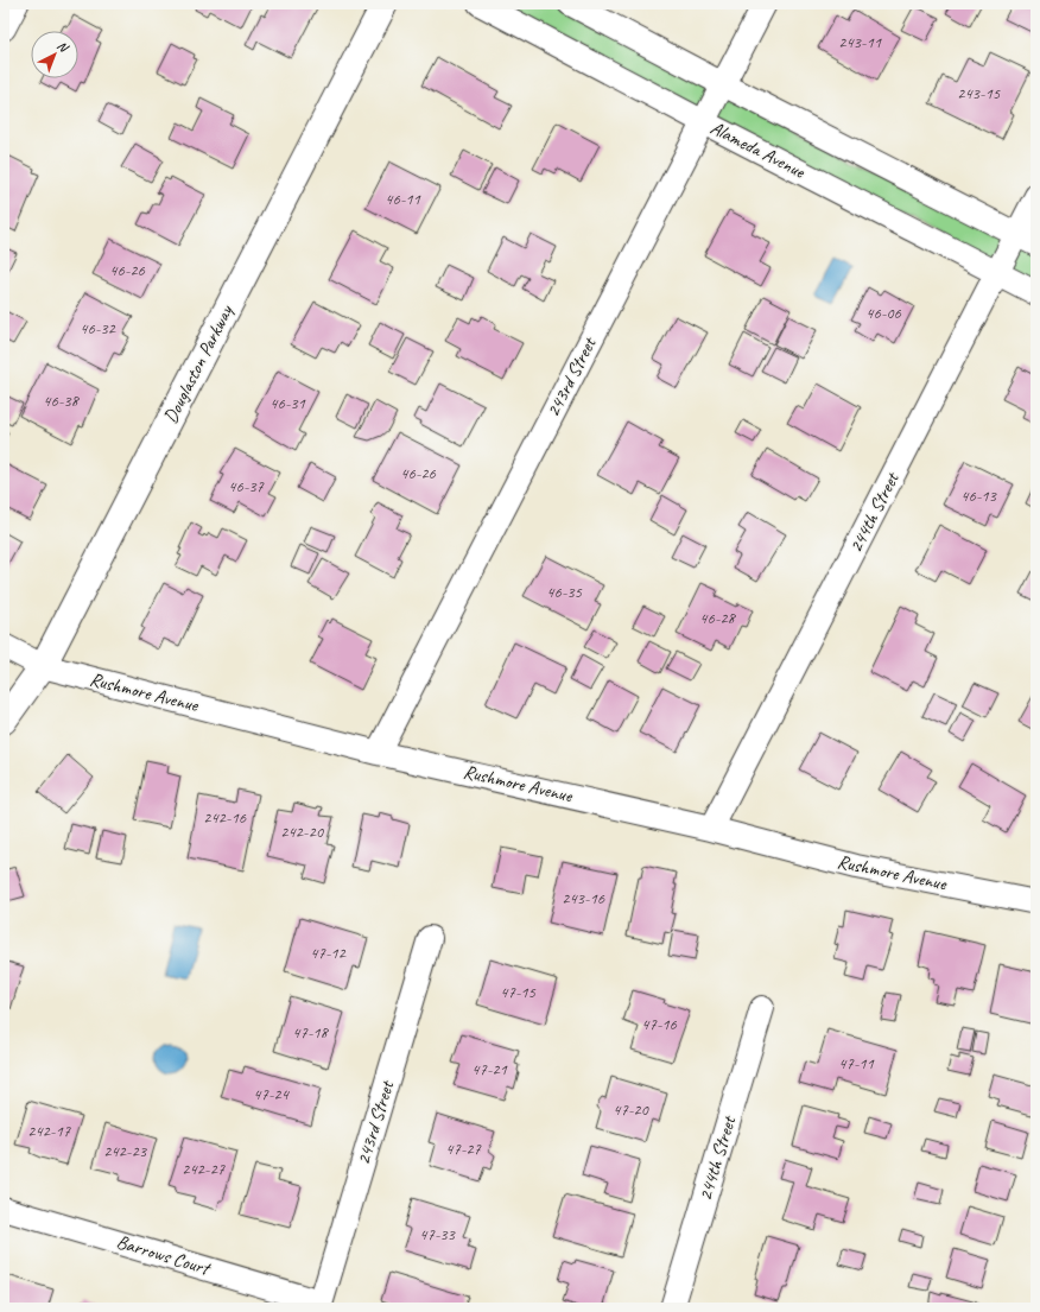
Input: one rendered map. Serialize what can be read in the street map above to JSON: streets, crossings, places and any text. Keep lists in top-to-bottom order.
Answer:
{
  "streets": {
    "main road": ["Douglaston Parkway"],
    "street": [
      "Alameda Avenue",
      "243rd Street",
      "244th Street",
      "Rushmore Avenue",
      "Barrows Court"
    ]
  },
  "crossings": [
    ["Alameda Avenue", "243rd Street"],
    ["Alameda Avenue", "244th Street"],
    ["Douglaston Parkway", "Rushmore Avenue"],
    ["243rd Street", "Rushmore Avenue"],
    ["243rd Street", "Barrows Court"],
    ["244th Street", "Rushmore Avenue"]
  ],
  "house_numbers": [
    "243-11",
    "243-15",
    "46-11",
    "46-26",
    "46-06",
    "46-32",
    "46-38",
    "46-31",
    "46-26",
    "46-37",
    "46-13",
    "46-35",
    "46-28",
    "242-16",
    "242-20",
    "243-16",
    "47-12",
    "47-15",
    "47-16",
    "47-18",
    "47-11",
    "47-21",
    "47-24",
    "47-20",
    "242-17",
    "47-27",
    "242-23",
    "242-27",
    "47-33"
  ],
  "north": "top right"
}
